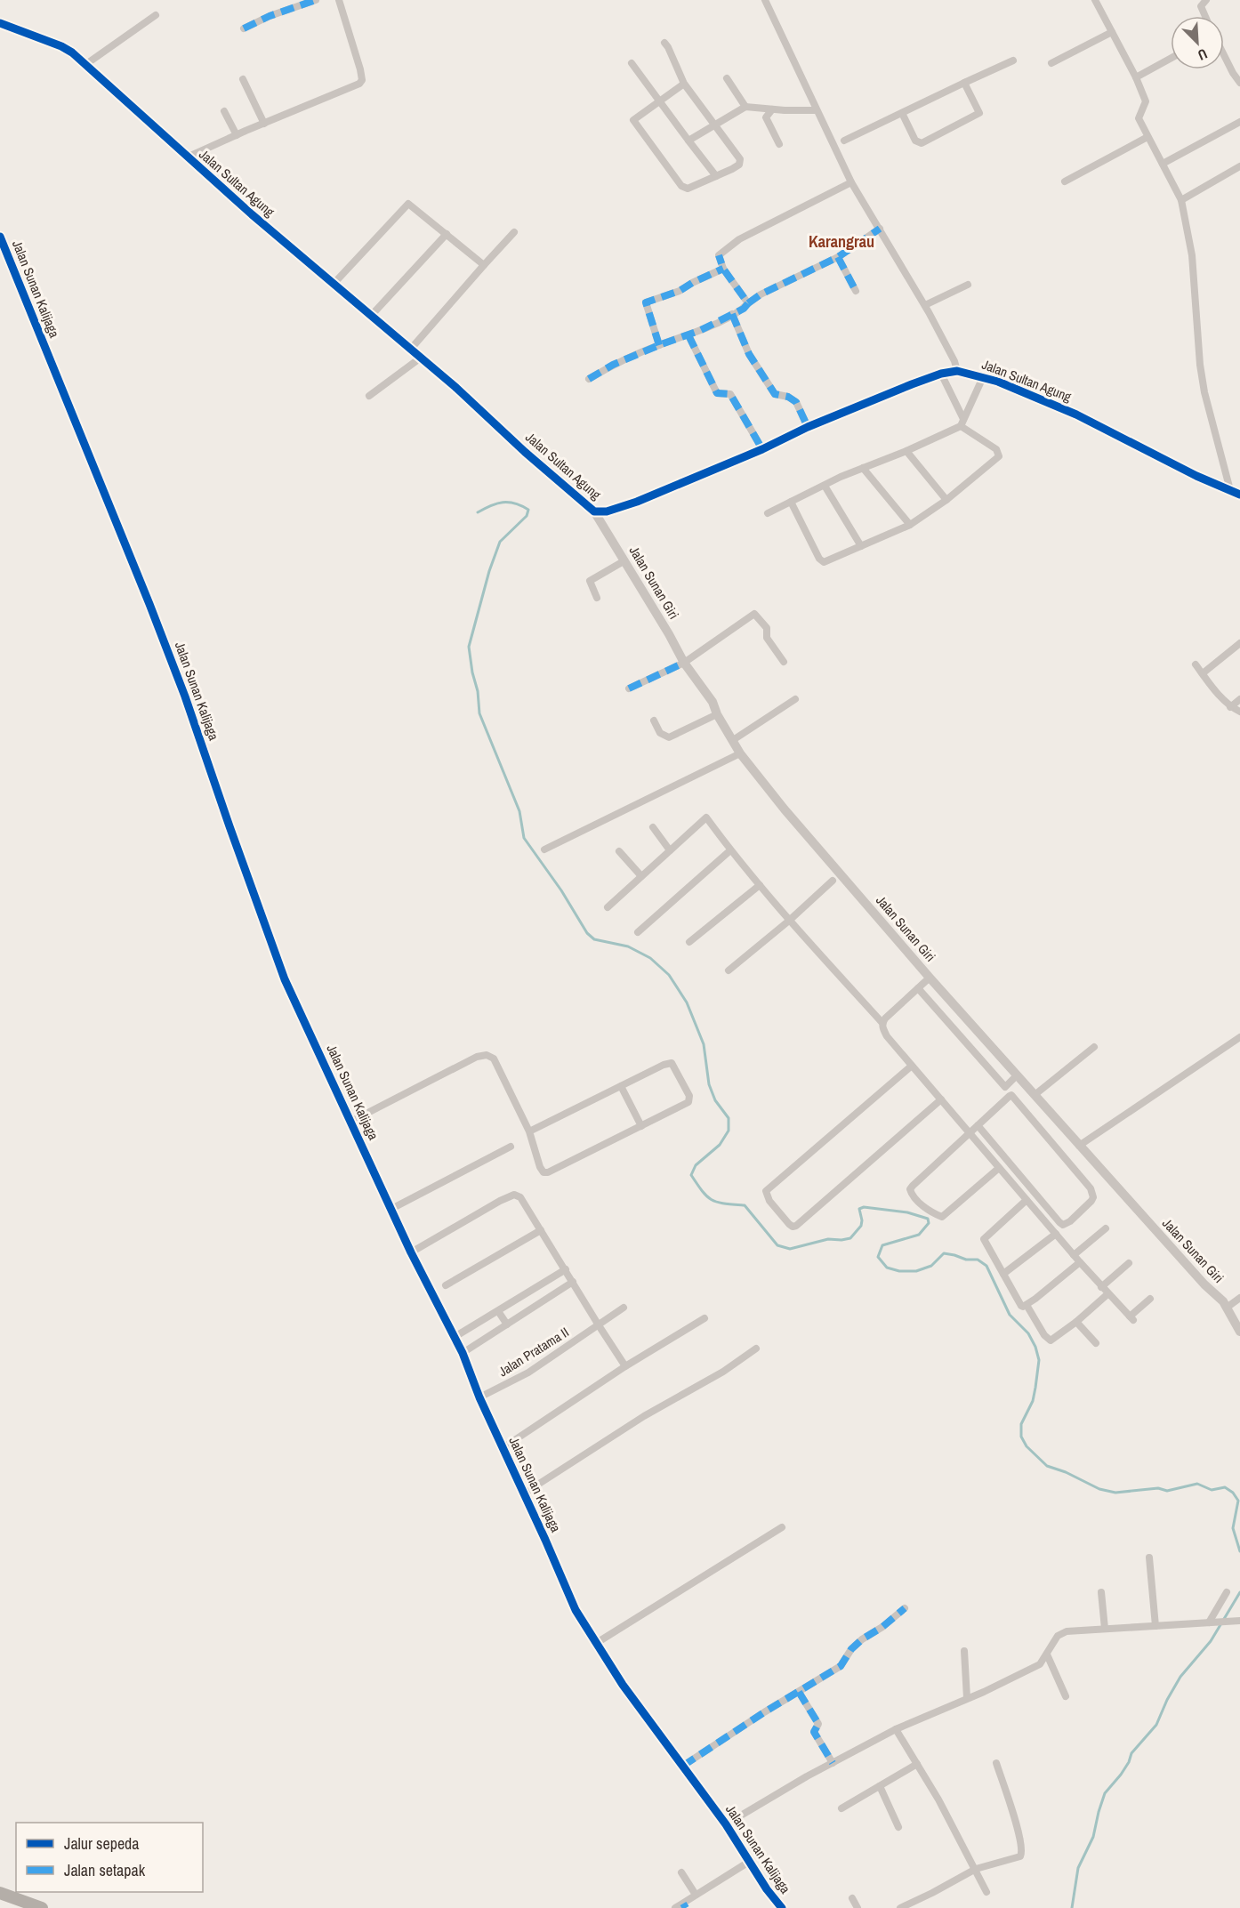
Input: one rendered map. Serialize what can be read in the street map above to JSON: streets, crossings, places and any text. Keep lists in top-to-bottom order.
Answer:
{
  "streets": {
    "street": [
      "Jalan Sultan Agung",
      "Jalan Sunan Kalijaga",
      "Jalan Sunan Giri",
      "Jalan Pratama II"
    ]
  },
  "crossings": [
    ["Jalan Sultan Agung", "Jalan Sunan Giri"],
    ["Jalan Sunan Kalijaga", "Jalan Pratama II"]
  ],
  "districts": ["Karangrau"],
  "legend": ["Jalur sepeda", "Jalan setapak"],
  "north": "bottom right"
}
